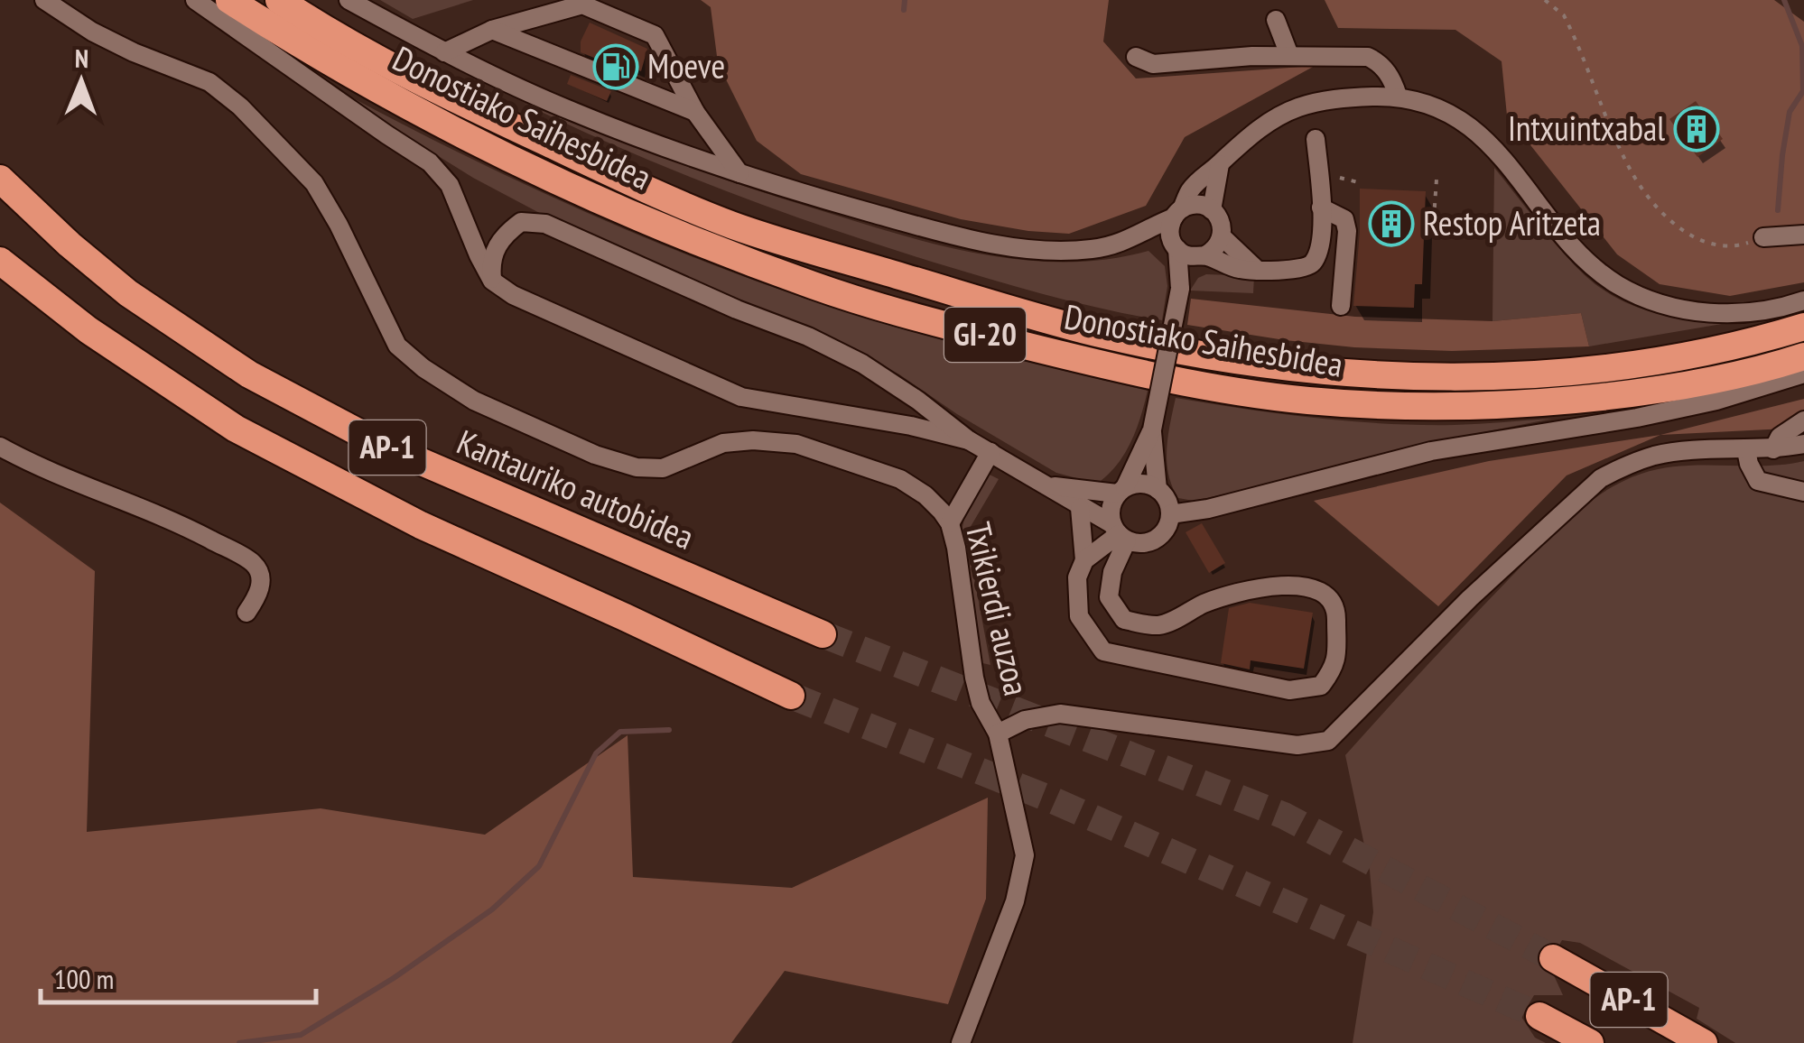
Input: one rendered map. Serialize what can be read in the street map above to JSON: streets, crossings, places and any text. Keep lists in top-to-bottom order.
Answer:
{
  "streets": {
    "highway": [
      "Donostiako Saihesbidea",
      "GI-20",
      "AP-1",
      "Kantauriko autobidea"
    ],
    "street": ["Txikierdi auzoa"]
  },
  "places": {
    "fuel station": ["Moeve"],
    "building": ["Intxuintxabal", "Restop Aritzeta"]
  },
  "scale_bar": "100 m",
  "north": "top"
}
